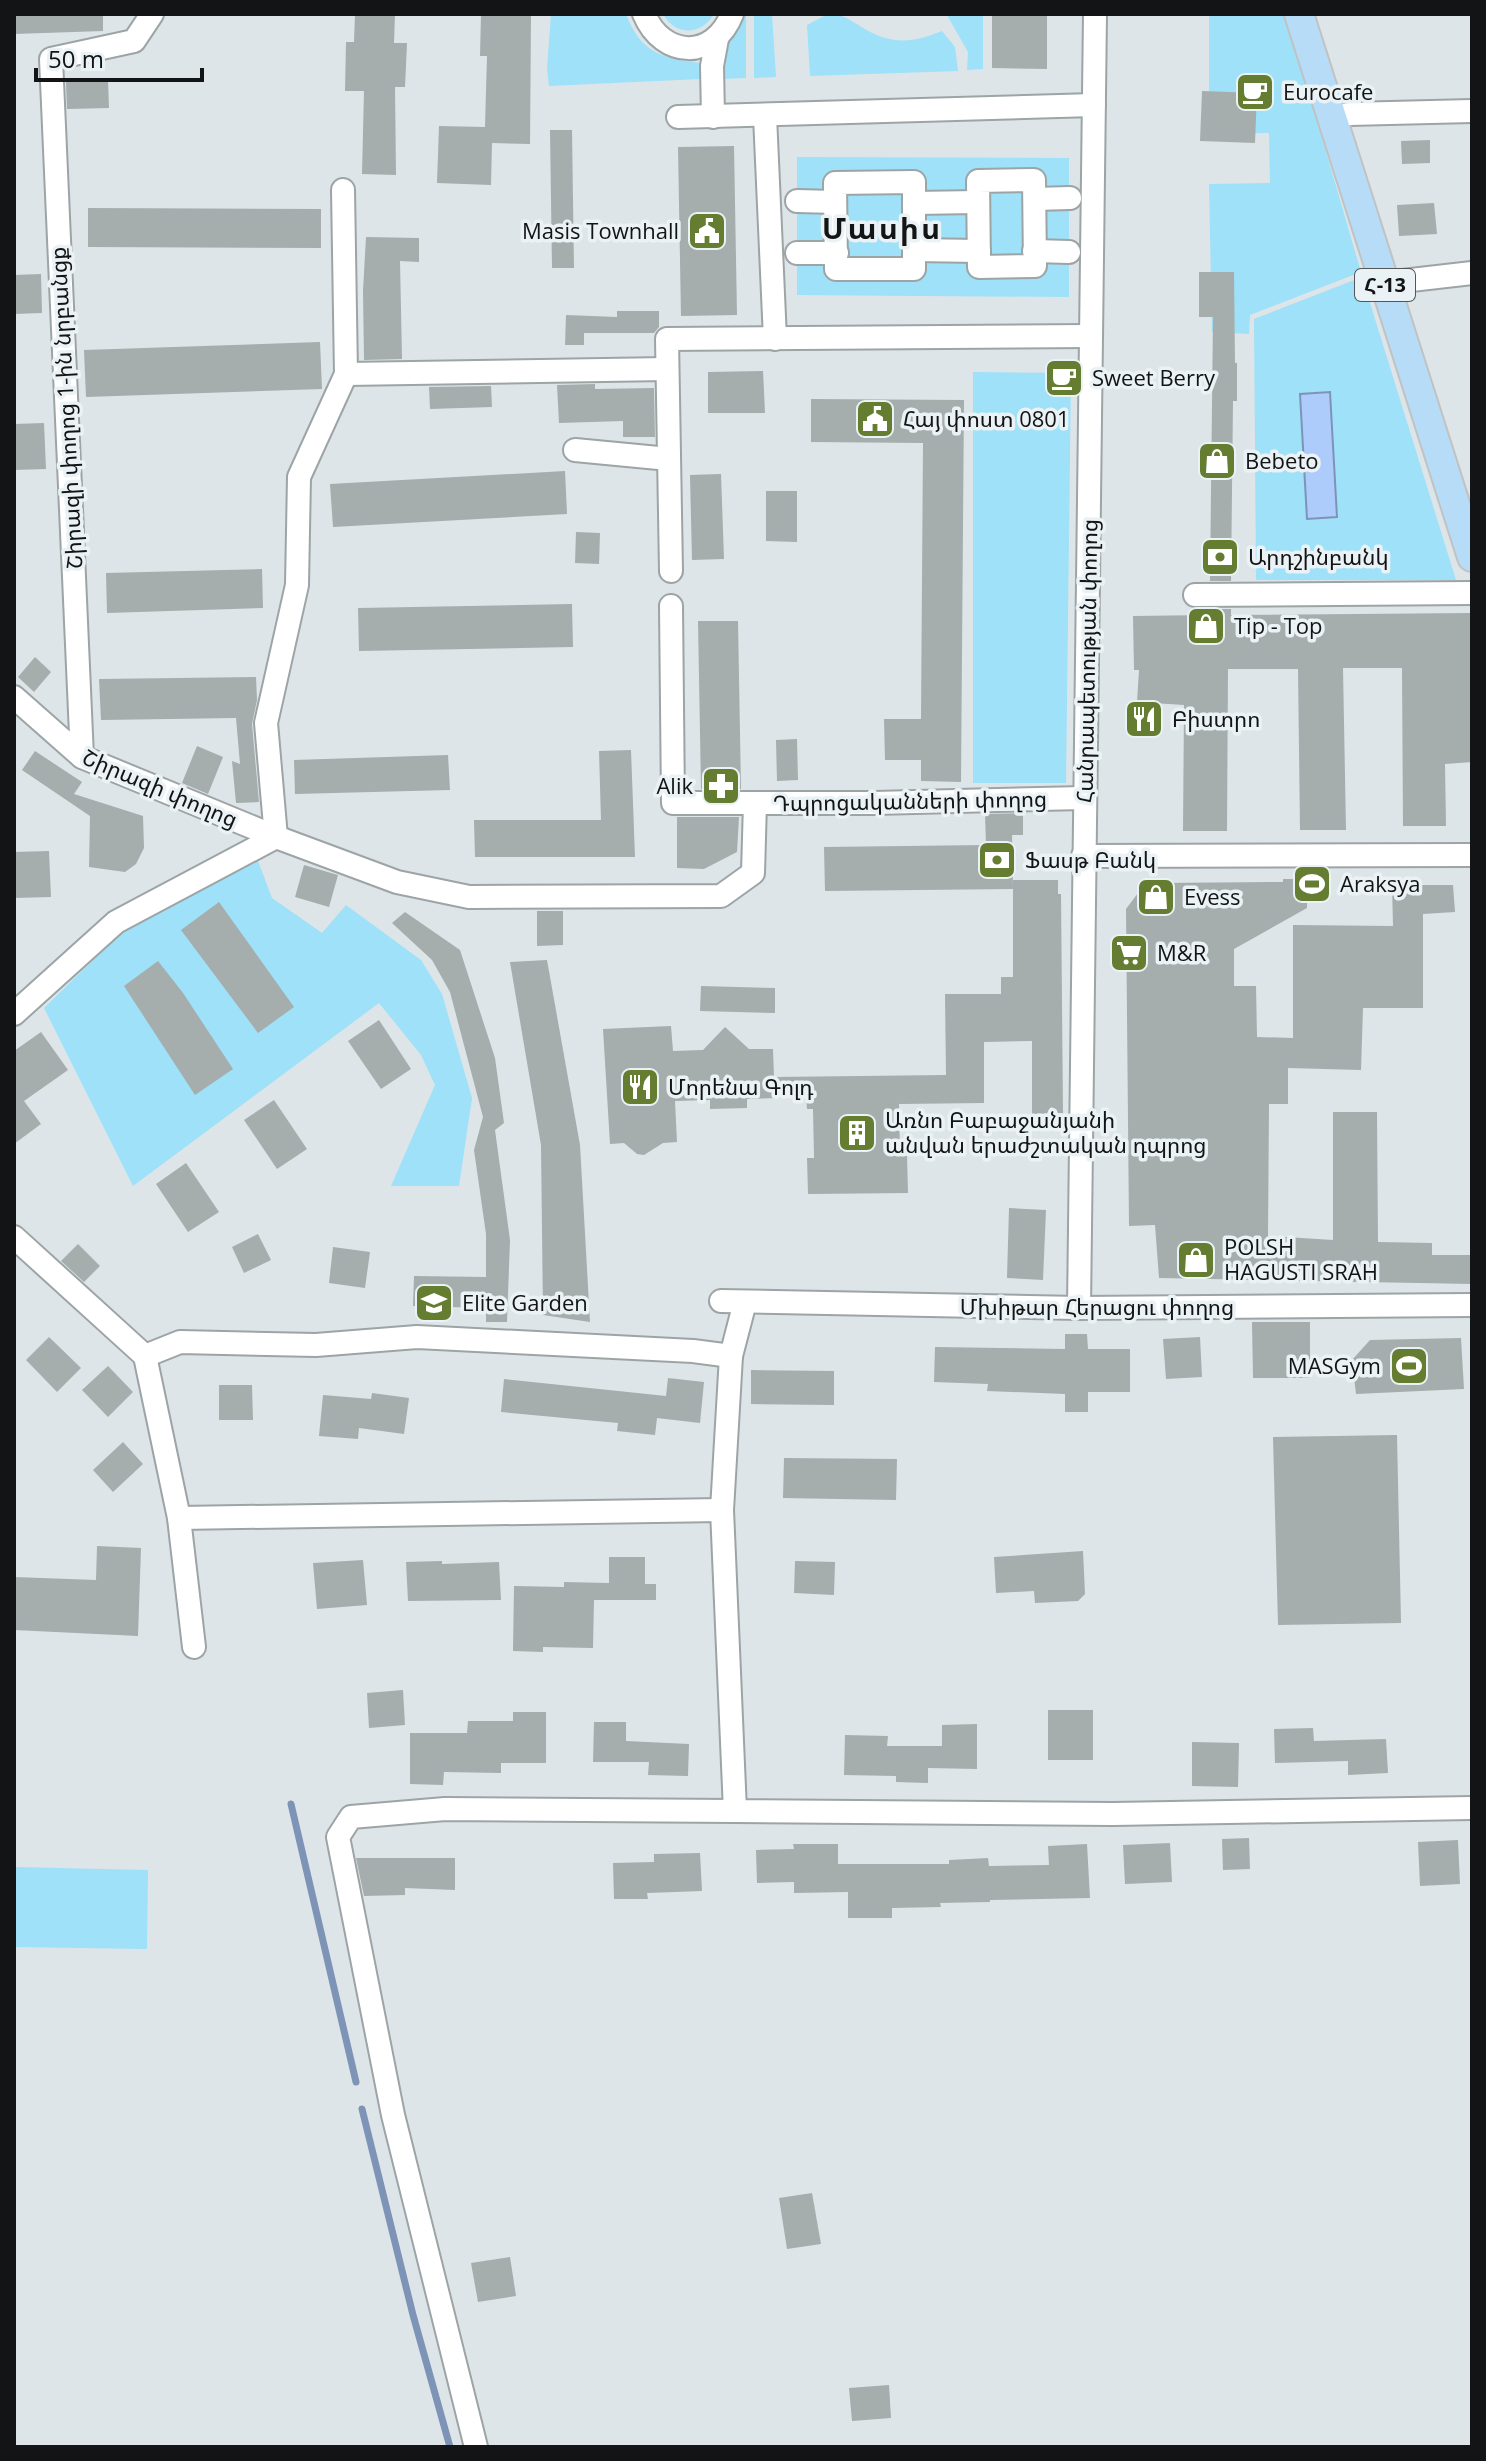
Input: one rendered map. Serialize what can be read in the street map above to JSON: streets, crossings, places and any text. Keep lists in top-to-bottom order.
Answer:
{
  "streets": {
    "main road": ["Հ-13"],
    "street": [
      "Շիրազի փողոց 1-ին նրբանցք",
      "Հանրապետության փողոց",
      "Շիրազի փողոց",
      "Դպրոցականների փողոց",
      "Մխիթար Հերացու փողոց"
    ]
  },
  "crossings": [
    ["Շիրազի փողոց 1-ին նրբանցք", "Շիրազի փողոց"],
    ["Հանրապետության փողոց", "Դպրոցականների փողոց"],
    ["Հանրապետության փողոց", "Մխիթար Հերացու փողոց"],
    ["Շիրազի փողոց", "Դպրոցականների փողոց"]
  ],
  "districts": ["Մասիս"],
  "places": {
    "cafe": ["Eurocafe", "Sweet Berry"],
    "public building": ["Masis Townhall", "Հայ փոստ 0801"],
    "shop": [
      "Bebeto",
      "Tip - Top",
      "Evess",
      "POLSH HAGUSTI SRAH"
    ],
    "bank": ["Արդշինբանկ", "Ֆասթ Բանկ"],
    "restaurant": ["Բիստրո", "Մորենա Գոլդ"],
    "pharmacy": ["Alik"],
    "sports": ["Araksya", "MASGym"],
    "supermarket": ["M&R"],
    "building": ["Առնո Բաբաջանյանի անվան երաժշտական դպրոց"],
    "school or university": ["Elite Garden"]
  },
  "scale_bar": "50 m"
}
